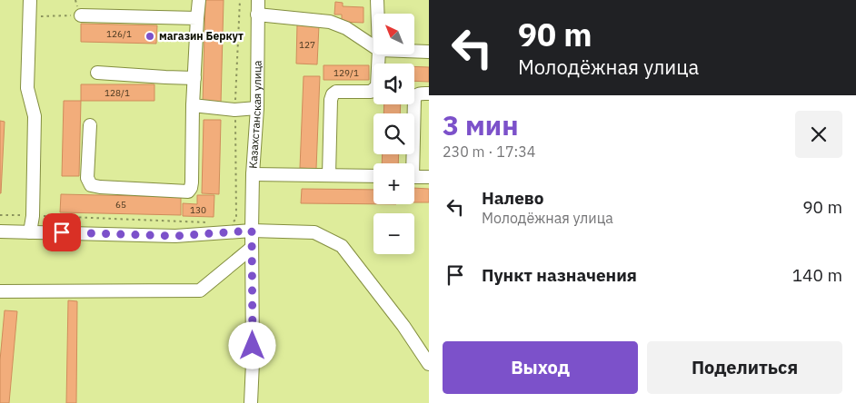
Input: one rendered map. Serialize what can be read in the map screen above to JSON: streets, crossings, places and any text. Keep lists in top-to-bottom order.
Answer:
{
  "streets": {
    "street": ["Казахстанская улица"]
  },
  "places": ["магазин Беркут"],
  "house_numbers": [
    "126/1",
    "127",
    "129/1",
    "128/1",
    "65",
    "130"
  ],
  "north": "top left",
  "page": {
    "turn": ["90 m", "Молодёжная улица"],
    "map_buttons": ["+", "−"],
    "heading": ["3 мин", "230 m · 17:34"],
    "list": [
      {
        "name": "Налево",
        "note": "Молодёжная улица",
        "value": "90 m"
      },
      {
        "name": "Пункт назначения",
        "value": "140 m"
      }
    ],
    "buttons": ["Выход", "Поделиться"]
  }
}
